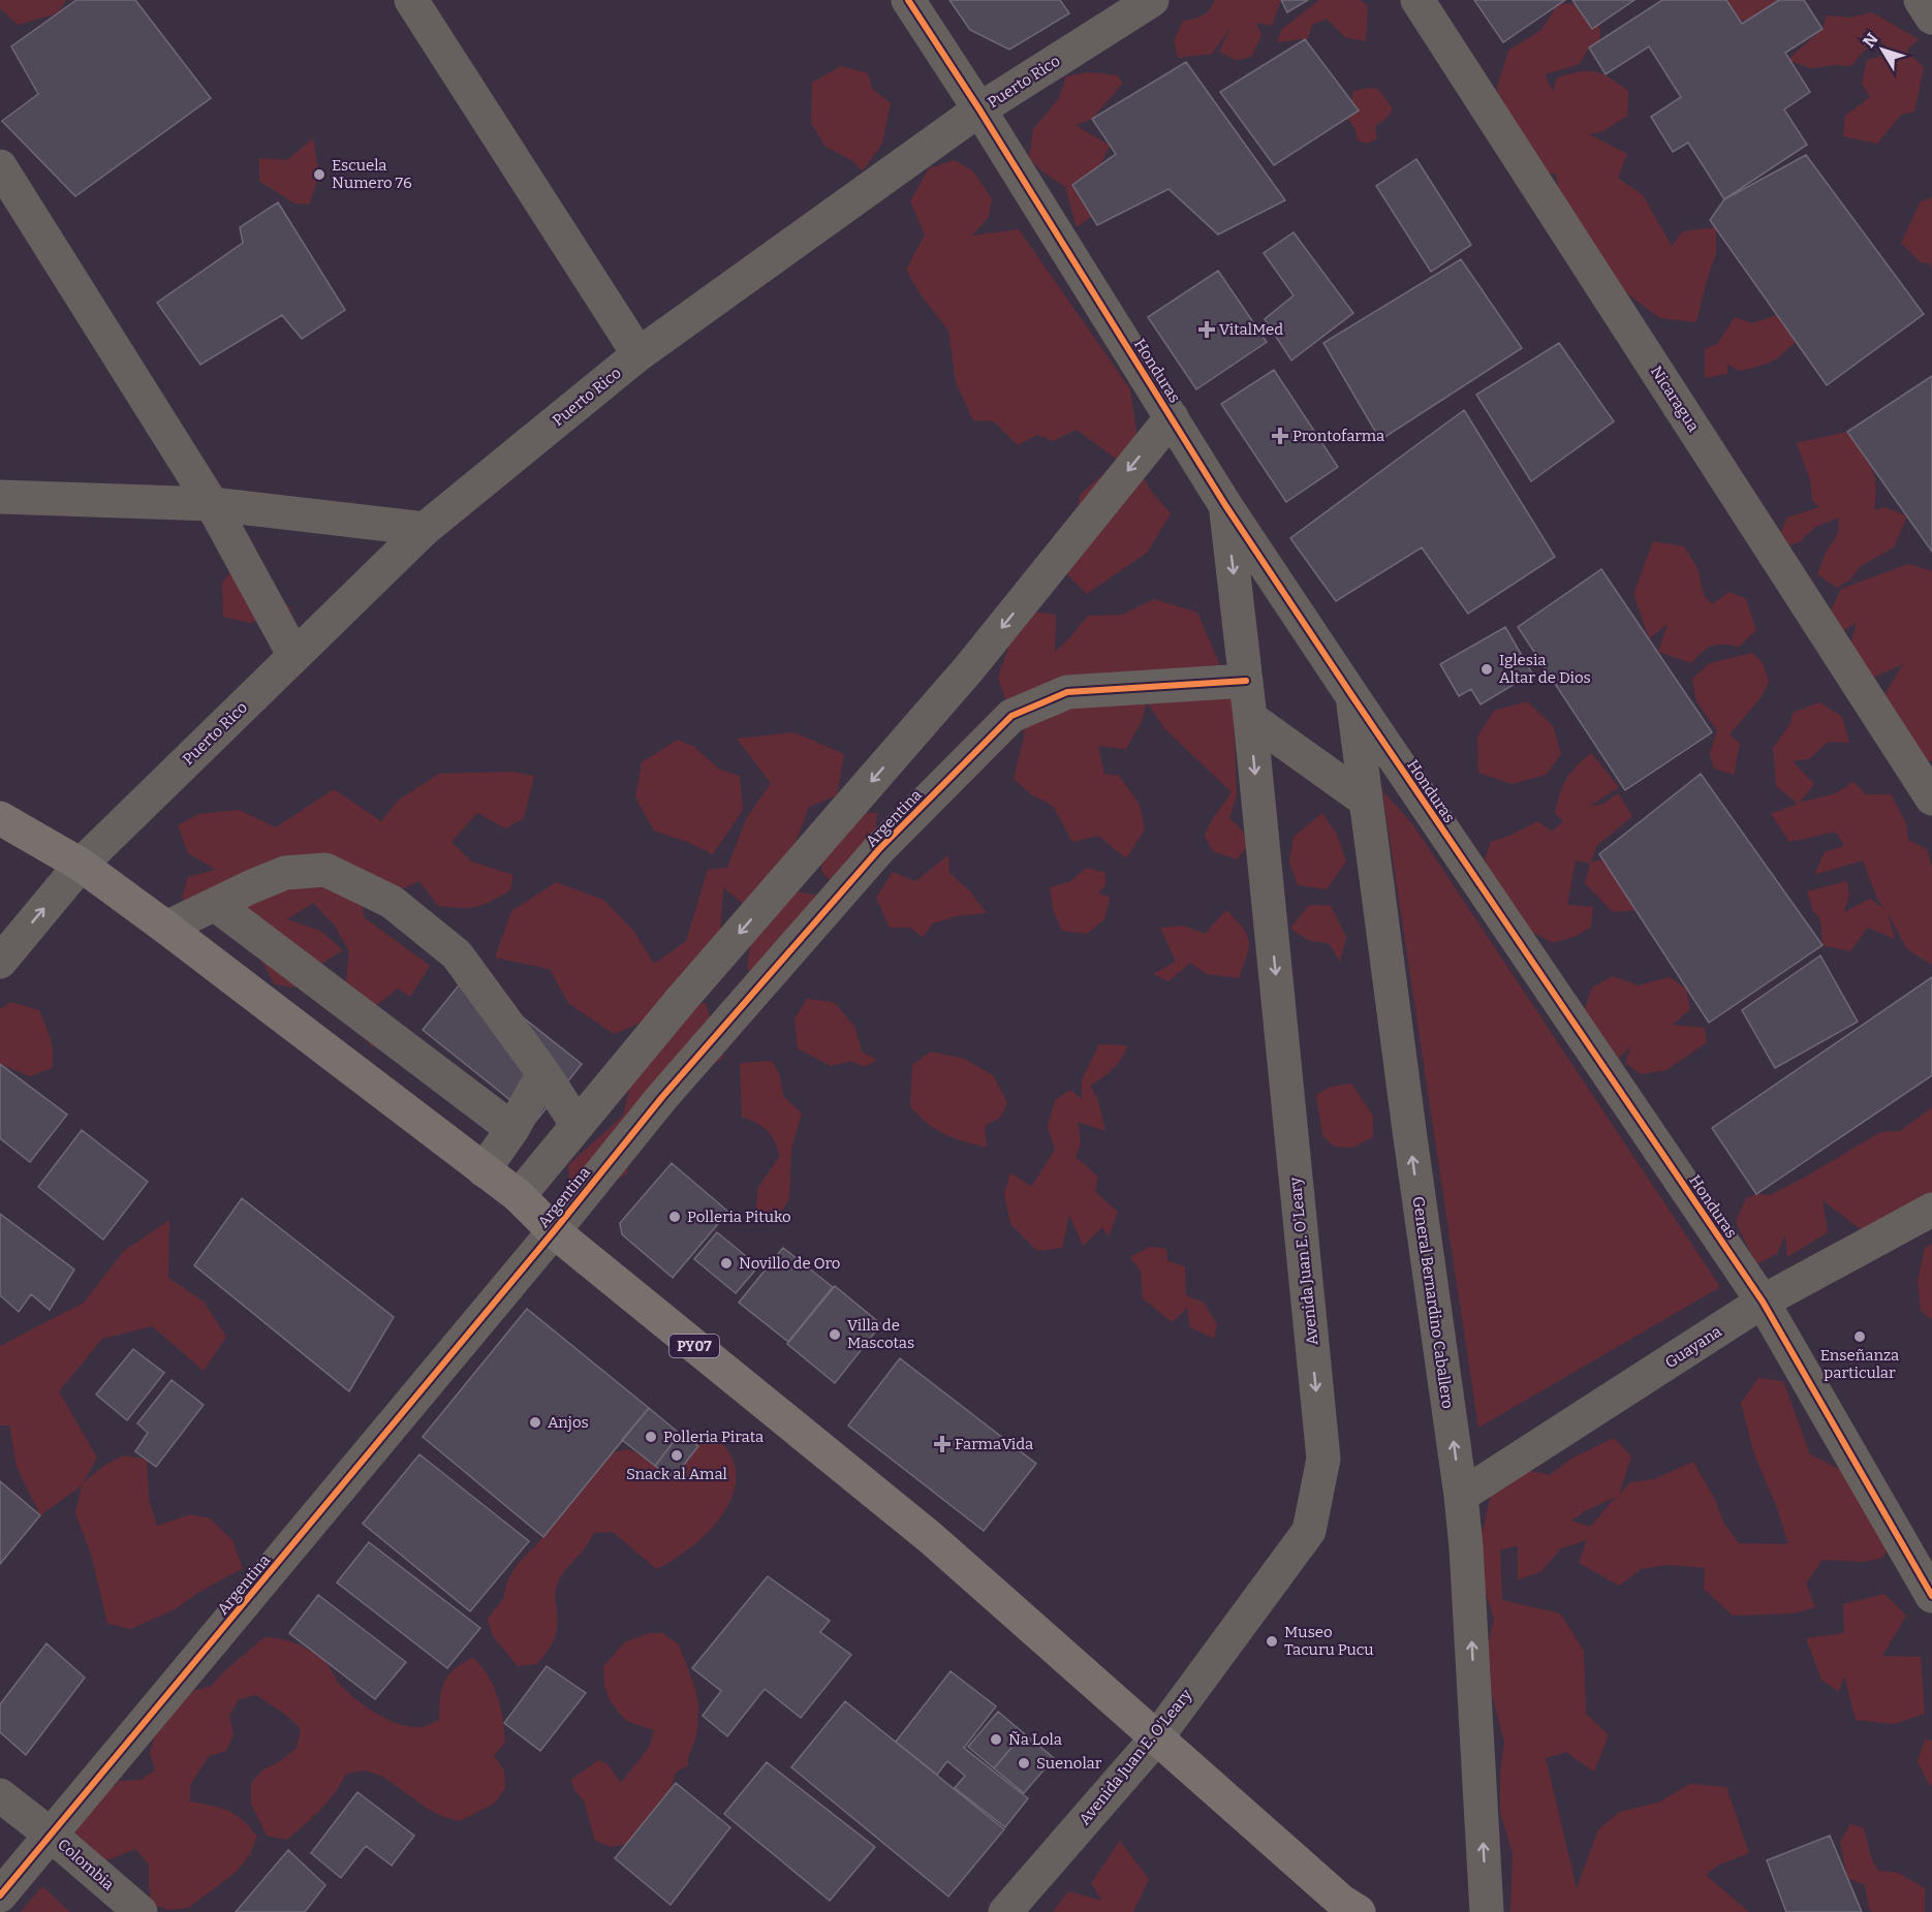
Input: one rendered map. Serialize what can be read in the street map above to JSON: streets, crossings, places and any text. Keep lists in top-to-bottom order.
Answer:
{
  "streets": {
    "highway": ["PY07"],
    "street": [
      "Puerto Rico",
      "Honduras",
      "Nicaragua",
      "Argentina",
      "Avenida Juan E. O'Leary",
      "General Bernardino Caballero",
      "Guayana",
      "Colombia"
    ]
  },
  "crossings": [
    ["Puerto Rico", "Honduras"],
    ["Puerto Rico", "PY07"],
    ["Honduras", "Avenida Juan E. O'Leary"],
    ["Honduras", "General Bernardino Caballero"],
    ["Honduras", "Guayana"],
    ["Argentina", "Avenida Juan E. O'Leary"],
    ["Argentina", "PY07"],
    ["Argentina", "Colombia"],
    ["Avenida Juan E. O'Leary", "PY07"],
    ["General Bernardino Caballero", "Guayana"]
  ],
  "one_way": ["Avenida Juan E. O'Leary", "General Bernardino Caballero"],
  "places": {
    "other": [
      "Escuela Numero 76",
      "Iglesia Altar de Dios",
      "Polleria Pituko",
      "Novillo de Oro",
      "Villa de Mascotas",
      "Enseñanza particular",
      "Anjos",
      "Polleria Pirata",
      "Snack al Amal",
      "Museo Tacuru Pucu",
      "Ña Lola",
      "Suenolar"
    ],
    "health": ["VitalMed", "Prontofarma", "FarmaVida"]
  },
  "north": "top left"
}
